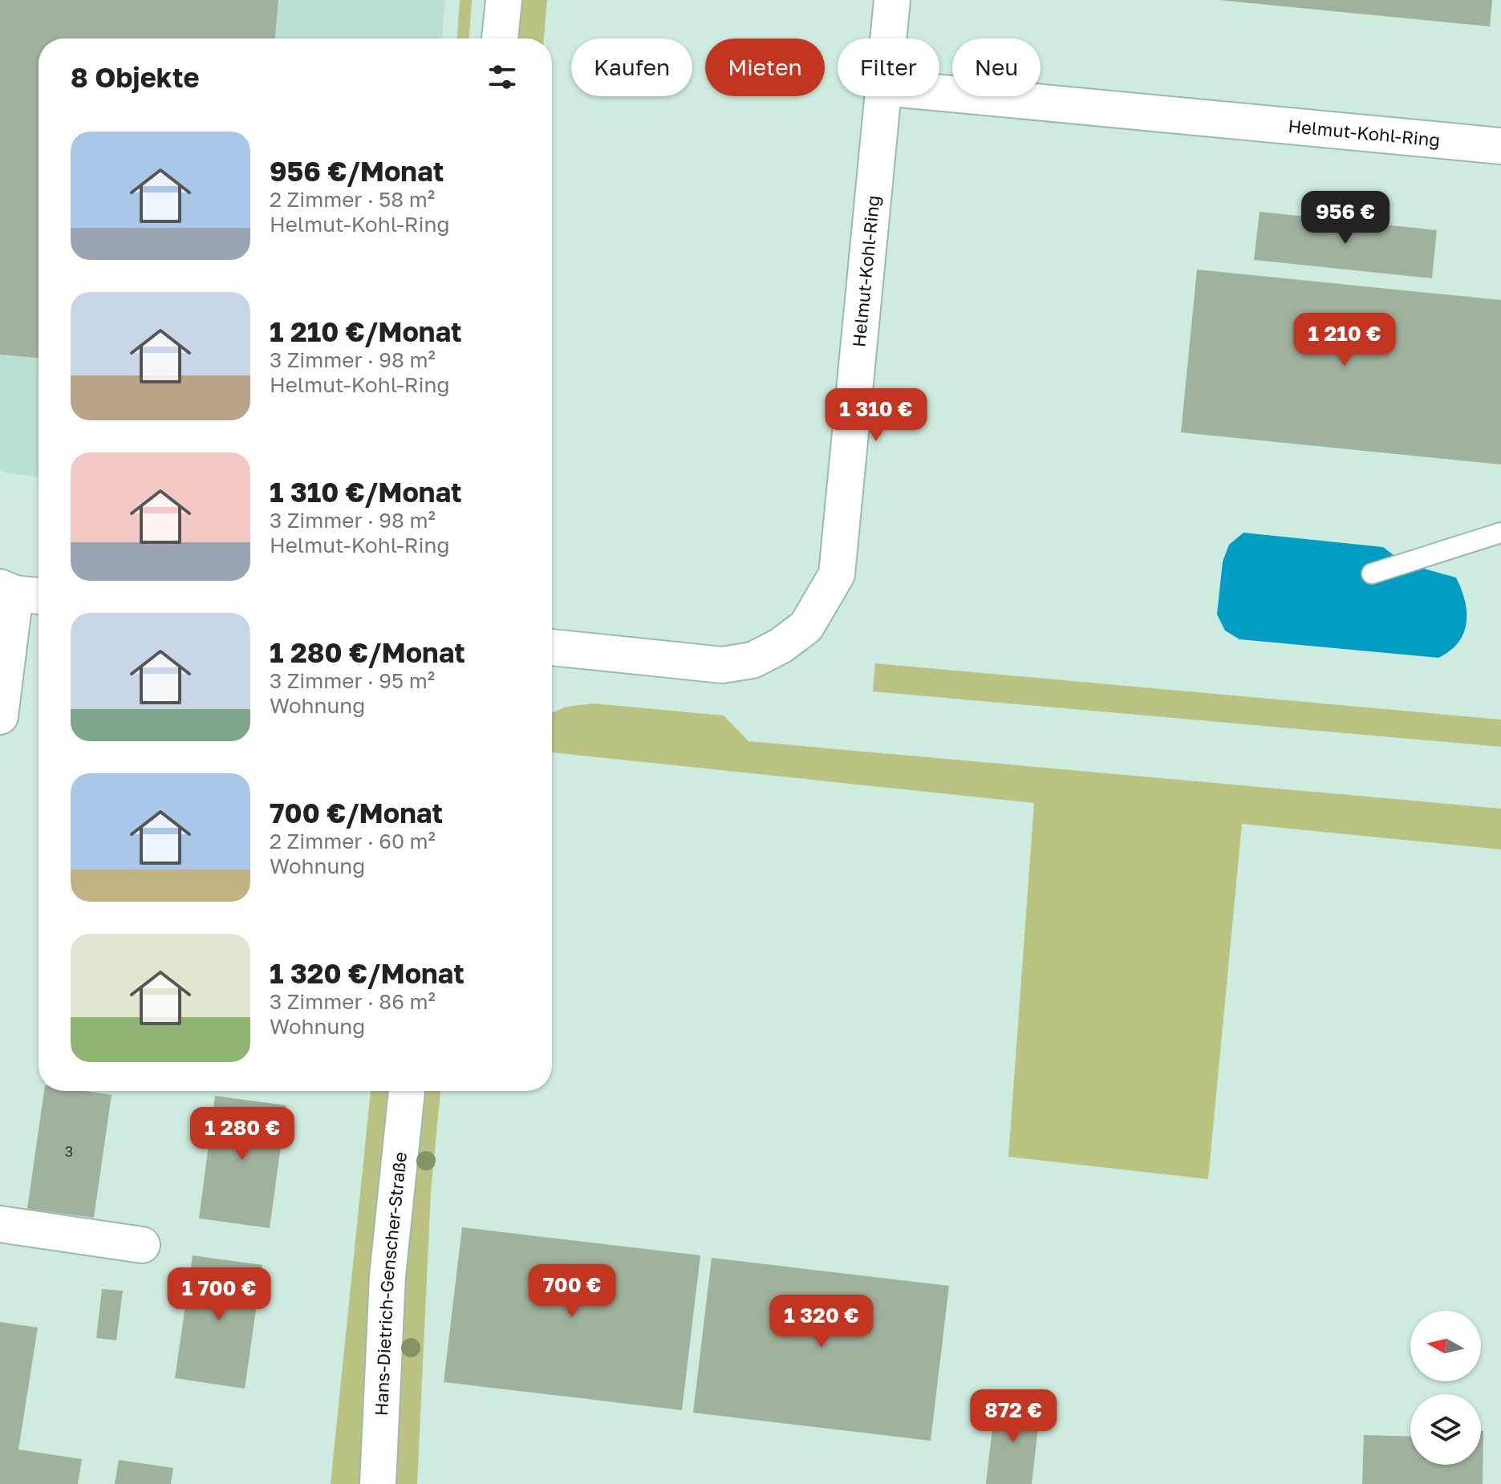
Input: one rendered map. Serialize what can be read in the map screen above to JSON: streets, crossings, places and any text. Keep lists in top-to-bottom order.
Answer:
{
  "streets": {
    "street": ["Helmut-Kohl-Ring", "Hans-Dietrich-Genscher-Straße"]
  },
  "house_numbers": ["3"],
  "north": "left",
  "page": {
    "chip": [
      "Kaufen",
      "Mieten",
      "Filter",
      "Neu"
    ],
    "heading": "8 Objekte",
    "list": [
      {
        "name": "956 €/Monat",
        "note": "2 Zimmer · 58 m² · Helmut-Kohl-Ring"
      },
      {
        "name": "1 210 €/Monat",
        "note": "3 Zimmer · 98 m² · Helmut-Kohl-Ring"
      },
      {
        "name": "1 310 €/Monat",
        "note": "3 Zimmer · 98 m² · Helmut-Kohl-Ring"
      },
      {
        "name": "1 280 €/Monat",
        "note": "3 Zimmer · 95 m² · Wohnung"
      },
      {
        "name": "700 €/Monat",
        "note": "2 Zimmer · 60 m² · Wohnung"
      },
      {
        "name": "1 320 €/Monat",
        "note": "3 Zimmer · 86 m² · Wohnung"
      }
    ],
    "price": [
      "956 €",
      "1 210 €",
      "1 310 €",
      "1 280 €",
      "700 €",
      "1 700 €",
      "1 320 €",
      "872 €"
    ]
  }
}
